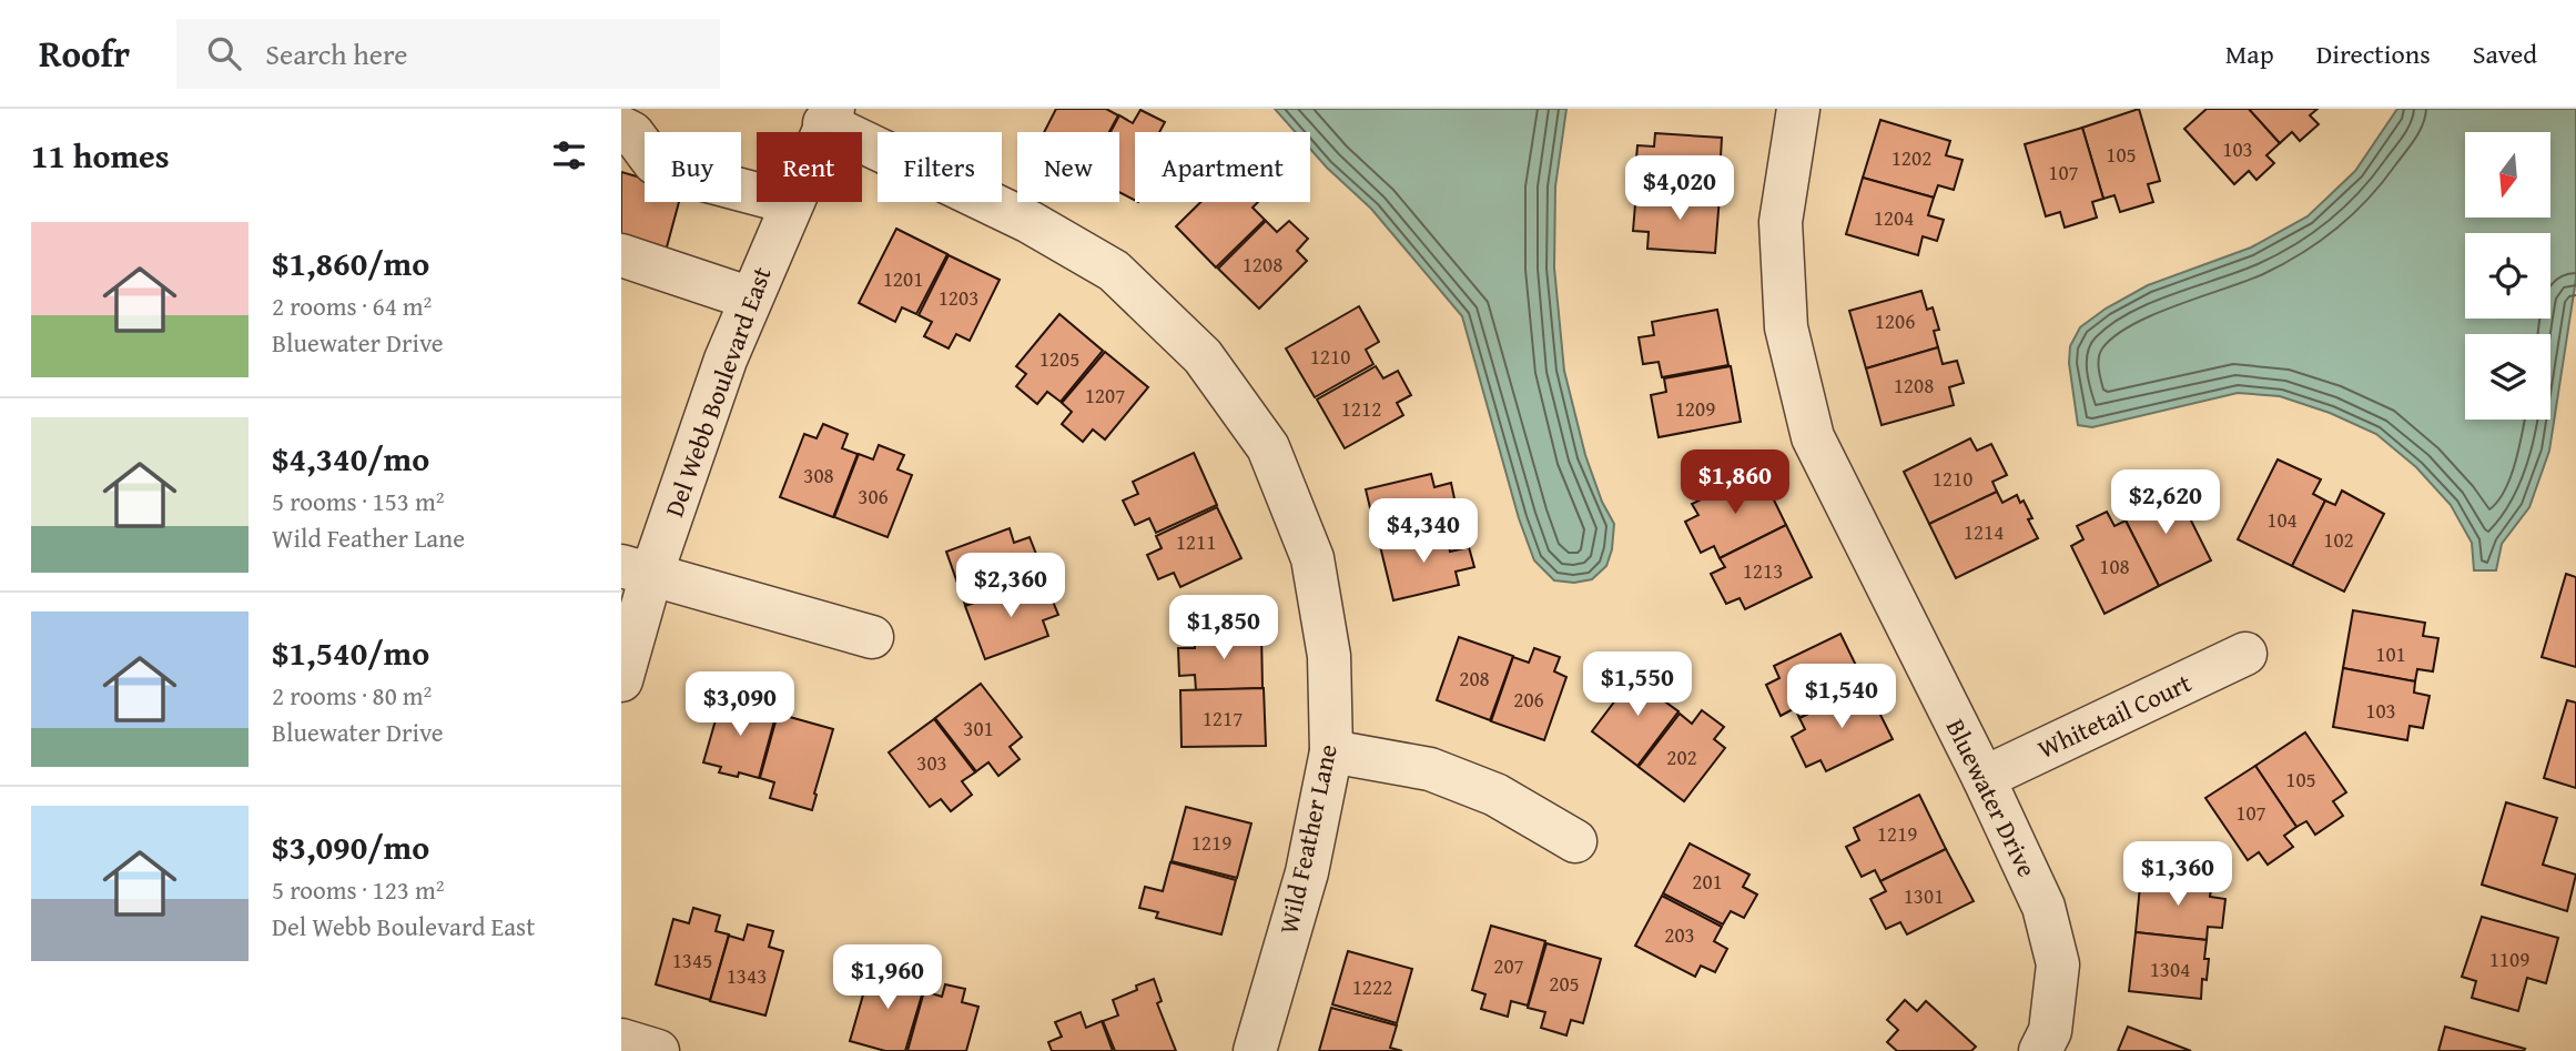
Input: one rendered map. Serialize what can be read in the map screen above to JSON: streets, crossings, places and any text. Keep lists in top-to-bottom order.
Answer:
{
  "streets": {
    "street": [
      "Del Webb Boulevard East",
      "Whitetail Court",
      "Bluewater Drive",
      "Wild Feather Lane"
    ]
  },
  "crossings": [
    ["Del Webb Boulevard East", "Wild Feather Lane"],
    ["Whitetail Court", "Bluewater Drive"]
  ],
  "house_numbers": [
    "103",
    "105",
    "1202",
    "107",
    "1204",
    "1208",
    "1201",
    "1203",
    "1206",
    "1210",
    "1205",
    "1208",
    "1207",
    "1212",
    "1209",
    "308",
    "1210",
    "306",
    "104",
    "1214",
    "102",
    "1211",
    "108",
    "1213",
    "101",
    "208",
    "206",
    "103",
    "1217",
    "301",
    "202",
    "303",
    "105",
    "107",
    "1219",
    "1219",
    "201",
    "1301",
    "203",
    "1109",
    "1345",
    "207",
    "1304",
    "1343",
    "205",
    "1222"
  ],
  "north": "bottom",
  "page": {
    "header": "Roofr",
    "search": "Search here",
    "nav": ["Map", "Directions", "Saved"],
    "heading": "11 homes",
    "chip": [
      "Buy",
      "Rent",
      "Filters",
      "New",
      "Apartment"
    ],
    "price": [
      "$4,020",
      "$1,860",
      "$2,620",
      "$4,340",
      "$2,360",
      "$1,850",
      "$1,550",
      "$1,540",
      "$3,090",
      "$1,360",
      "$1,960"
    ],
    "list": [
      {
        "name": "$1,860/mo",
        "note": "2 rooms · 64 m² · Bluewater Drive"
      },
      {
        "name": "$4,340/mo",
        "note": "5 rooms · 153 m² · Wild Feather Lane"
      },
      {
        "name": "$1,540/mo",
        "note": "2 rooms · 80 m² · Bluewater Drive"
      },
      {
        "name": "$3,090/mo",
        "note": "5 rooms · 123 m² · Del Webb Boulevard East"
      }
    ]
  }
}
